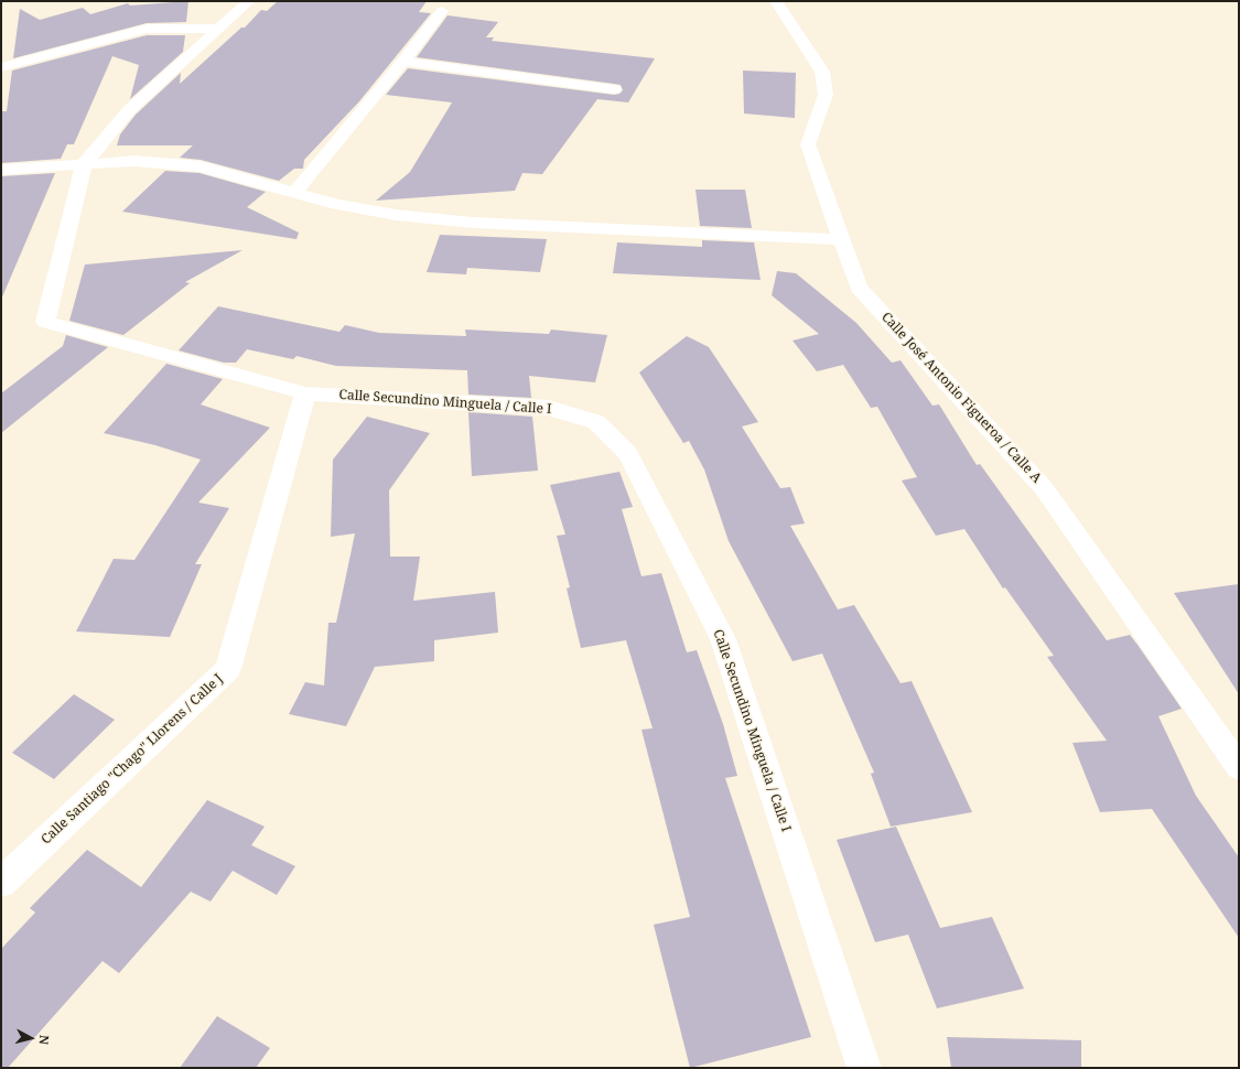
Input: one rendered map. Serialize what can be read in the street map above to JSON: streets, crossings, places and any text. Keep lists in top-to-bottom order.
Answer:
{
  "streets": {
    "street": ["Calle José Antonio Figueroa / Calle A", "Calle Secundino Minguela / Calle I", "Calle Santiago \"Chago\" Llorens / Calle J"]
  },
  "crossings": [
    ["Calle Secundino Minguela / Calle I", "Calle Santiago \"Chago\" Llorens / Calle J"]
  ],
  "north": "right"
}
